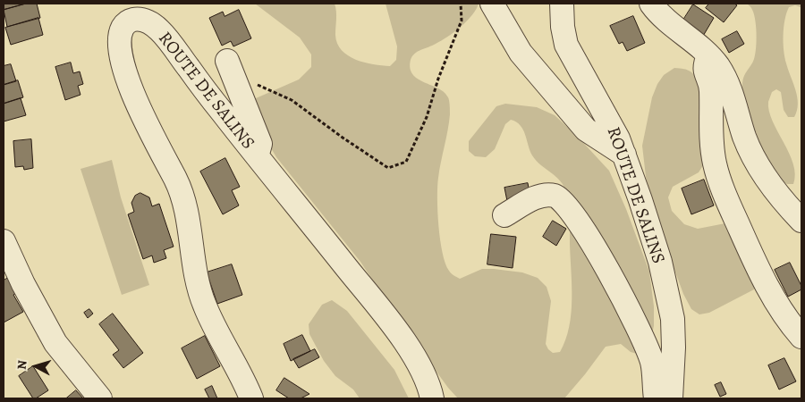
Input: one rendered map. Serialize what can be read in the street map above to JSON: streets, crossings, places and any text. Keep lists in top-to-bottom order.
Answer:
{
  "streets": {
    "street": ["ROUTE DE SALINS"]
  },
  "north": "left"
}
